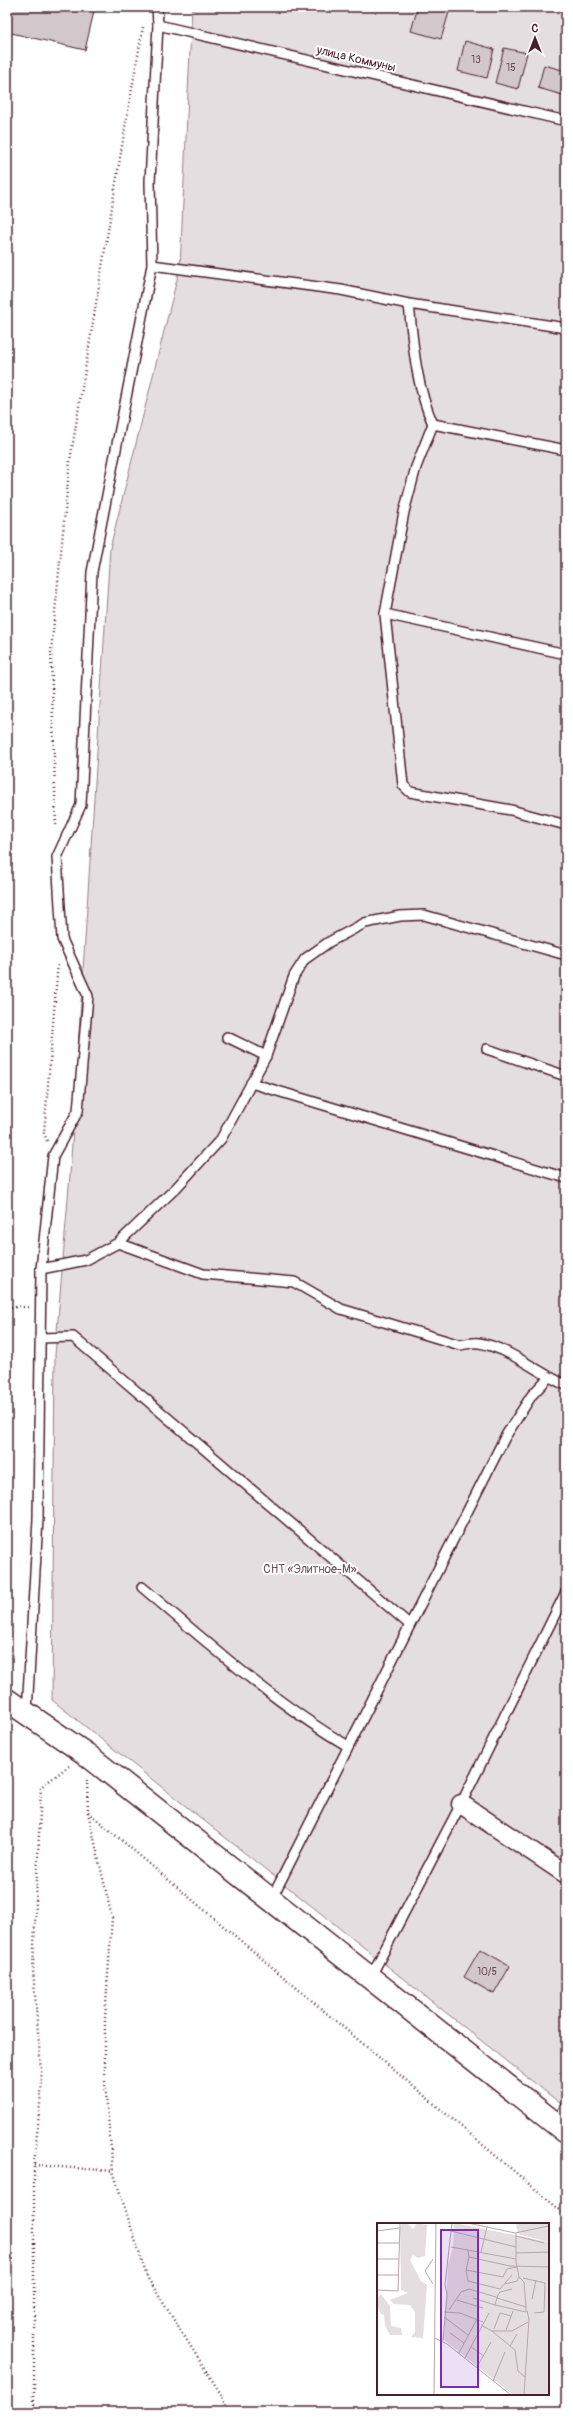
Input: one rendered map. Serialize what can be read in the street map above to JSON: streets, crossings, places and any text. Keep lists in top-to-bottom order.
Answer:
{
  "streets": {
    "lane": ["улица Коммуны"]
  },
  "parks": ["СНТ «Элитное-М»"],
  "house_numbers": ["13", "15", "10/5"],
  "north": "top"
}
